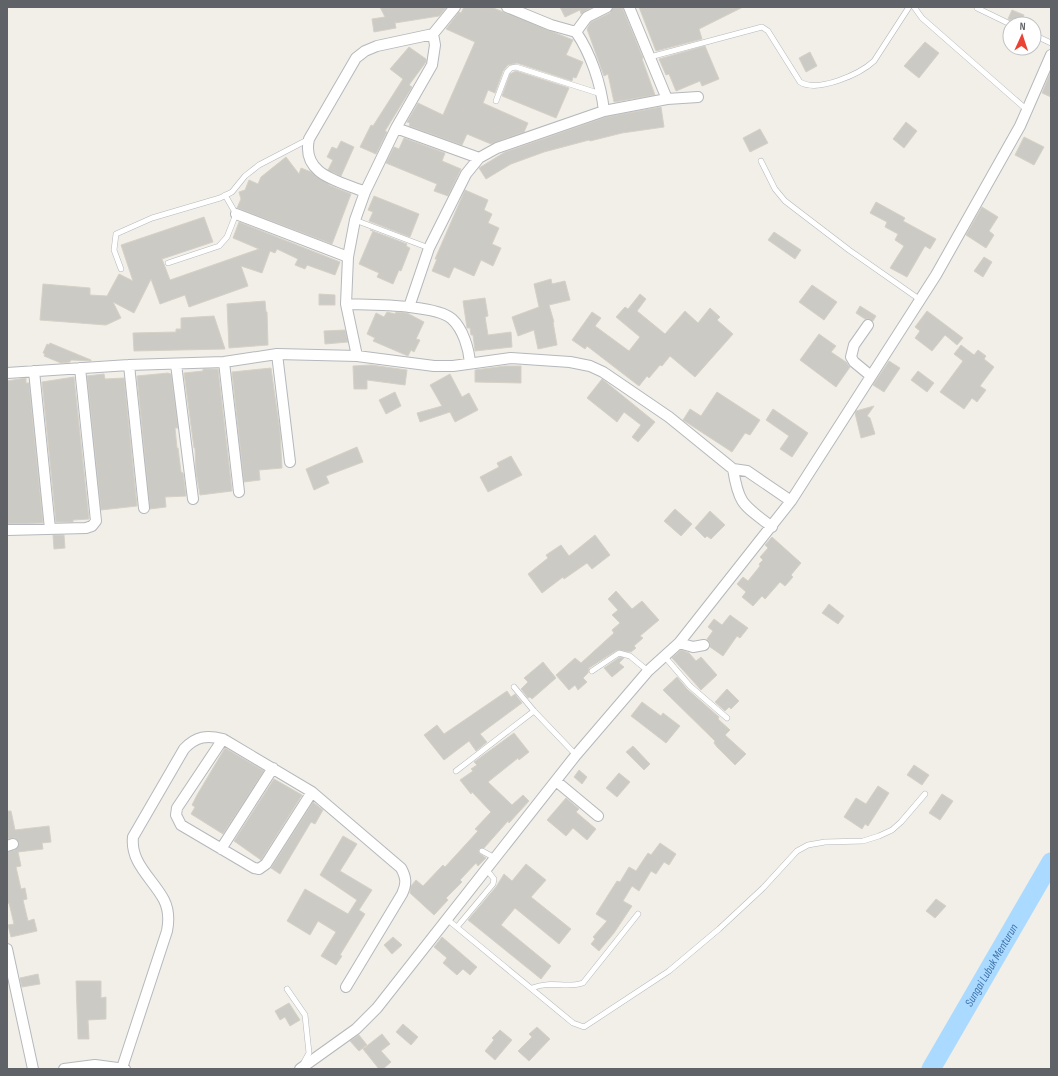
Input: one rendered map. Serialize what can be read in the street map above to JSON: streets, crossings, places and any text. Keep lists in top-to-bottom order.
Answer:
{
  "water": ["Sungai Lubuk Menturun"],
  "north": "top"
}
